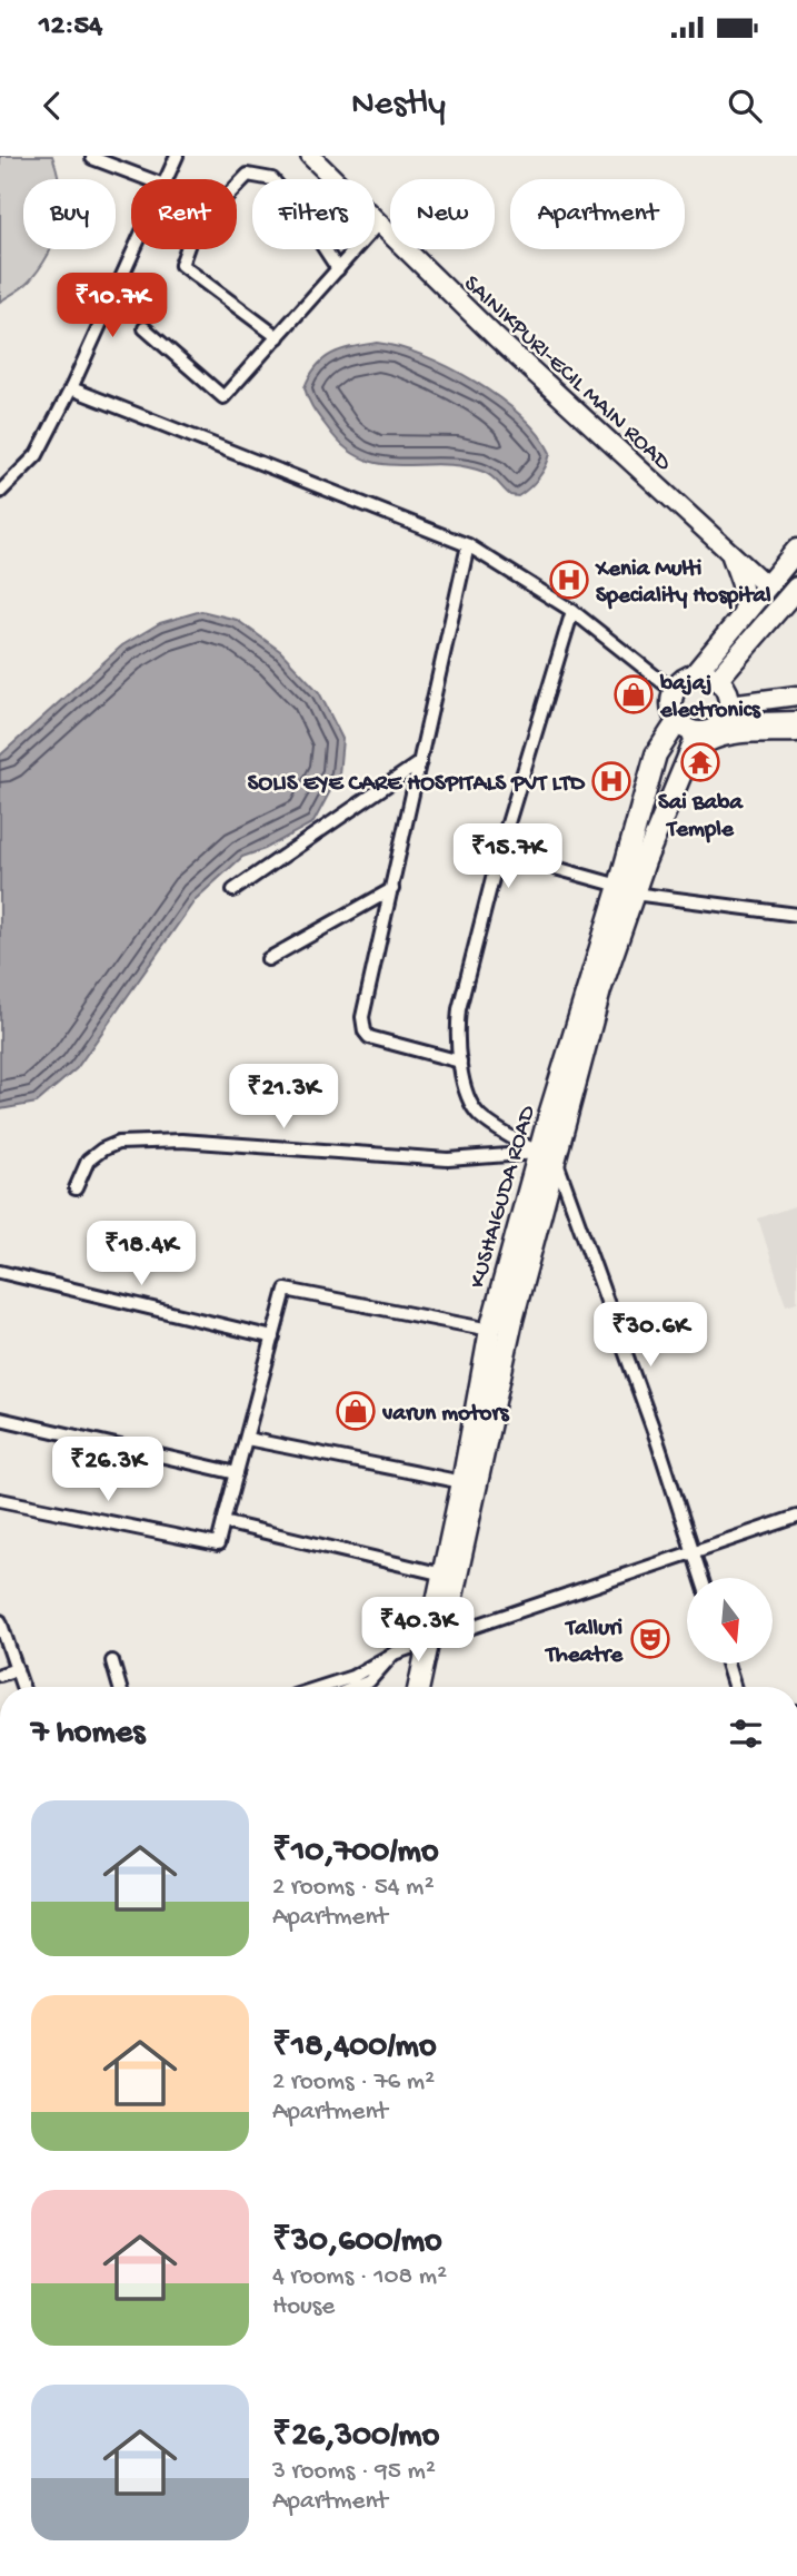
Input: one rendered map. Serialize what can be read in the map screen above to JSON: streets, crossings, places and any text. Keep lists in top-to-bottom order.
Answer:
{
  "streets": {
    "main road": ["KUSHAIGUDA ROAD"],
    "street": ["SAINIKPURI-ECIL MAIN ROAD"]
  },
  "places": {
    "hospital": ["Xenia Multi Speciality Hospital", "SOLIS EYE CARE HOSPITALS PVT LTD"],
    "shop": ["bajaj electronics", "varun motors"],
    "temple": ["Sai Baba Temple"],
    "theatre": ["Talluri Theatre"]
  },
  "north": "bottom",
  "page": {
    "status": "12:54",
    "header": "Nestly",
    "chip": [
      "Buy",
      "Rent",
      "Filters",
      "New",
      "Apartment"
    ],
    "price": [
      "₹10.7K",
      "₹15.7K",
      "₹21.3K",
      "₹18.4K",
      "₹30.6K",
      "₹26.3K",
      "₹40.3K"
    ],
    "heading": "7 homes",
    "list": [
      {
        "name": "₹10,700/mo",
        "note": "2 rooms · 54 m² · Apartment"
      },
      {
        "name": "₹18,400/mo",
        "note": "2 rooms · 76 m² · Apartment"
      },
      {
        "name": "₹30,600/mo",
        "note": "4 rooms · 108 m² · House"
      },
      {
        "name": "₹26,300/mo",
        "note": "3 rooms · 95 m² · Apartment"
      }
    ]
  }
}
